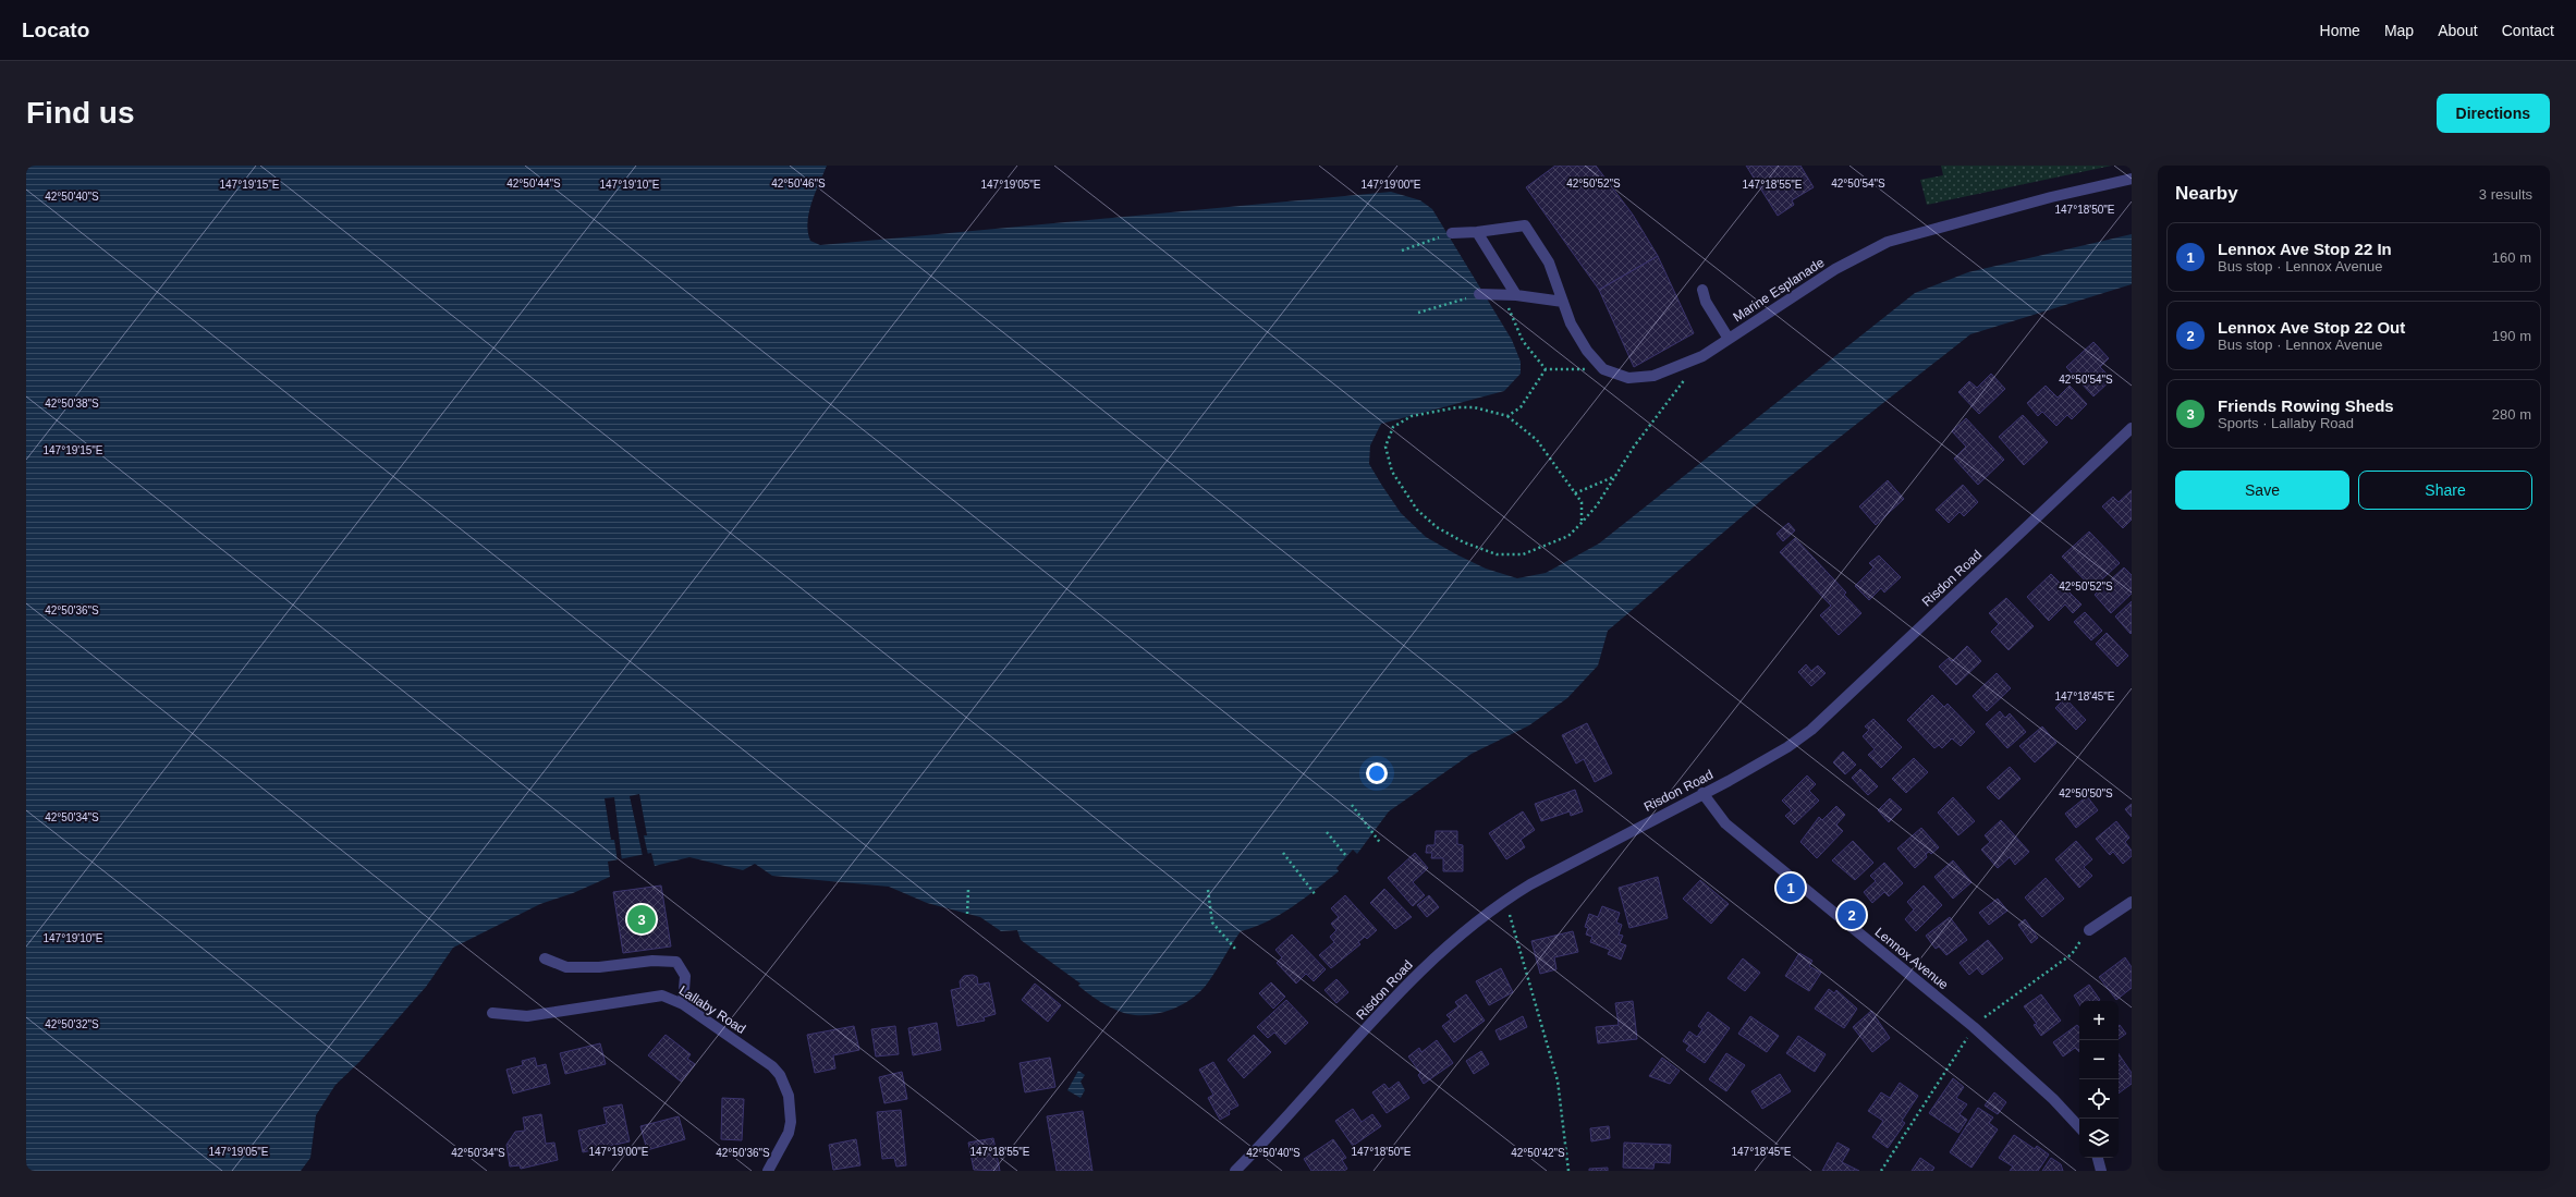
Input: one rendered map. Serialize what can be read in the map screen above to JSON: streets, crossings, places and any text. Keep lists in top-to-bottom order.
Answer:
{
  "streets": {
    "street": [
      "Marine Esplanade",
      "Risdon Road",
      "Lennox Avenue",
      "Lallaby Road"
    ]
  },
  "crossings": [
    ["Risdon Road", "Lennox Avenue"]
  ],
  "page": {
    "header": "Locato",
    "nav": [
      "Home",
      "Map",
      "About",
      "Contact"
    ],
    "buttons": [
      "Directions",
      ["Save", "Share"]
    ],
    "title": "Find us",
    "heading": ["Nearby", "3 results"],
    "list": [
      {
        "mark": "1",
        "name": "Lennox Ave Stop 22 In",
        "note": "Bus stop · Lennox Avenue",
        "value": "160 m"
      },
      {
        "mark": "2",
        "name": "Lennox Ave Stop 22 Out",
        "note": "Bus stop · Lennox Avenue",
        "value": "190 m"
      },
      {
        "mark": "3",
        "name": "Friends Rowing Sheds",
        "note": "Sports · Lallaby Road",
        "value": "280 m"
      }
    ],
    "pins": ["1", "2", "3"],
    "map_buttons": ["+", "−"]
  },
  "coordinates": [
    "42°50'44\"S",
    "42°50'46\"S",
    "42°50'52\"S",
    "42°50'54\"S",
    "147°19'15\"E",
    "147°19'10\"E",
    "147°19'05\"E",
    "147°19'00\"E",
    "147°18'55\"E",
    "42°50'40\"S",
    "147°18'50\"E",
    "42°50'38\"S",
    "42°50'36\"S",
    "147°18'45\"E",
    "42°50'50\"S",
    "42°50'34\"S",
    "42°50'32\"S",
    "42°50'42\"S"
  ]
}
